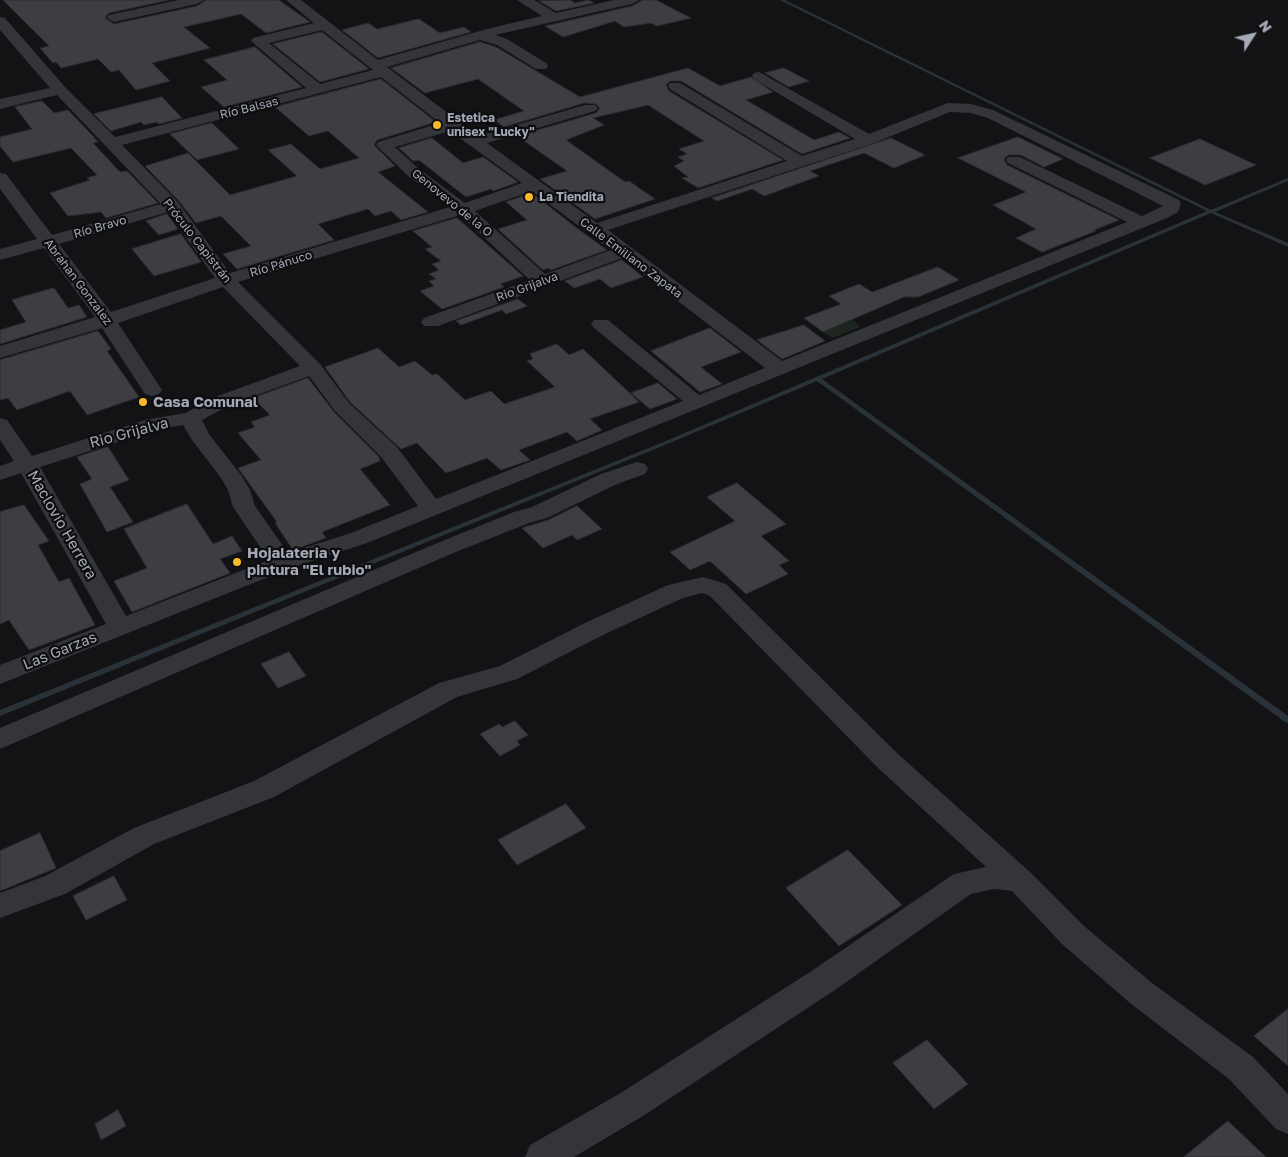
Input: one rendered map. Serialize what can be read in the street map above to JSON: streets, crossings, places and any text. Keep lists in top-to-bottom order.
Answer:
{
  "streets": {
    "street": [
      "Río Balsas",
      "Genovevo de la O",
      "Río Bravo",
      "Próculo Capistrán",
      "Calle Emiliano Zapata",
      "Río Pánuco",
      "Abrahan Gonzalez",
      "Rio Grijalva",
      "Maclovio Herrera",
      "Las Garzas"
    ]
  },
  "crossings": [
    ["Río Balsas", "Próculo Capistrán"],
    ["Río Balsas", "Calle Emiliano Zapata"],
    ["Genovevo de la O", "Calle Emiliano Zapata"],
    ["Genovevo de la O", "Río Pánuco"],
    ["Genovevo de la O", "Rio Grijalva"],
    ["Río Bravo", "Próculo Capistrán"],
    ["Río Bravo", "Abrahan Gonzalez"],
    ["Próculo Capistrán", "Río Pánuco"],
    ["Próculo Capistrán", "Rio Grijalva"],
    ["Próculo Capistrán", "Las Garzas"],
    ["Calle Emiliano Zapata", "Río Pánuco"],
    ["Calle Emiliano Zapata", "Rio Grijalva"],
    ["Calle Emiliano Zapata", "Las Garzas"],
    ["Río Pánuco", "Abrahan Gonzalez"],
    ["Rio Grijalva", "Maclovio Herrera"],
    ["Maclovio Herrera", "Las Garzas"]
  ],
  "places": [
    "Estetica unisex \"Lucky\"",
    "La Tiendita",
    "Casa Comunal",
    "Hojalateria y pintura \"El rubio\""
  ],
  "north": "top right"
}
